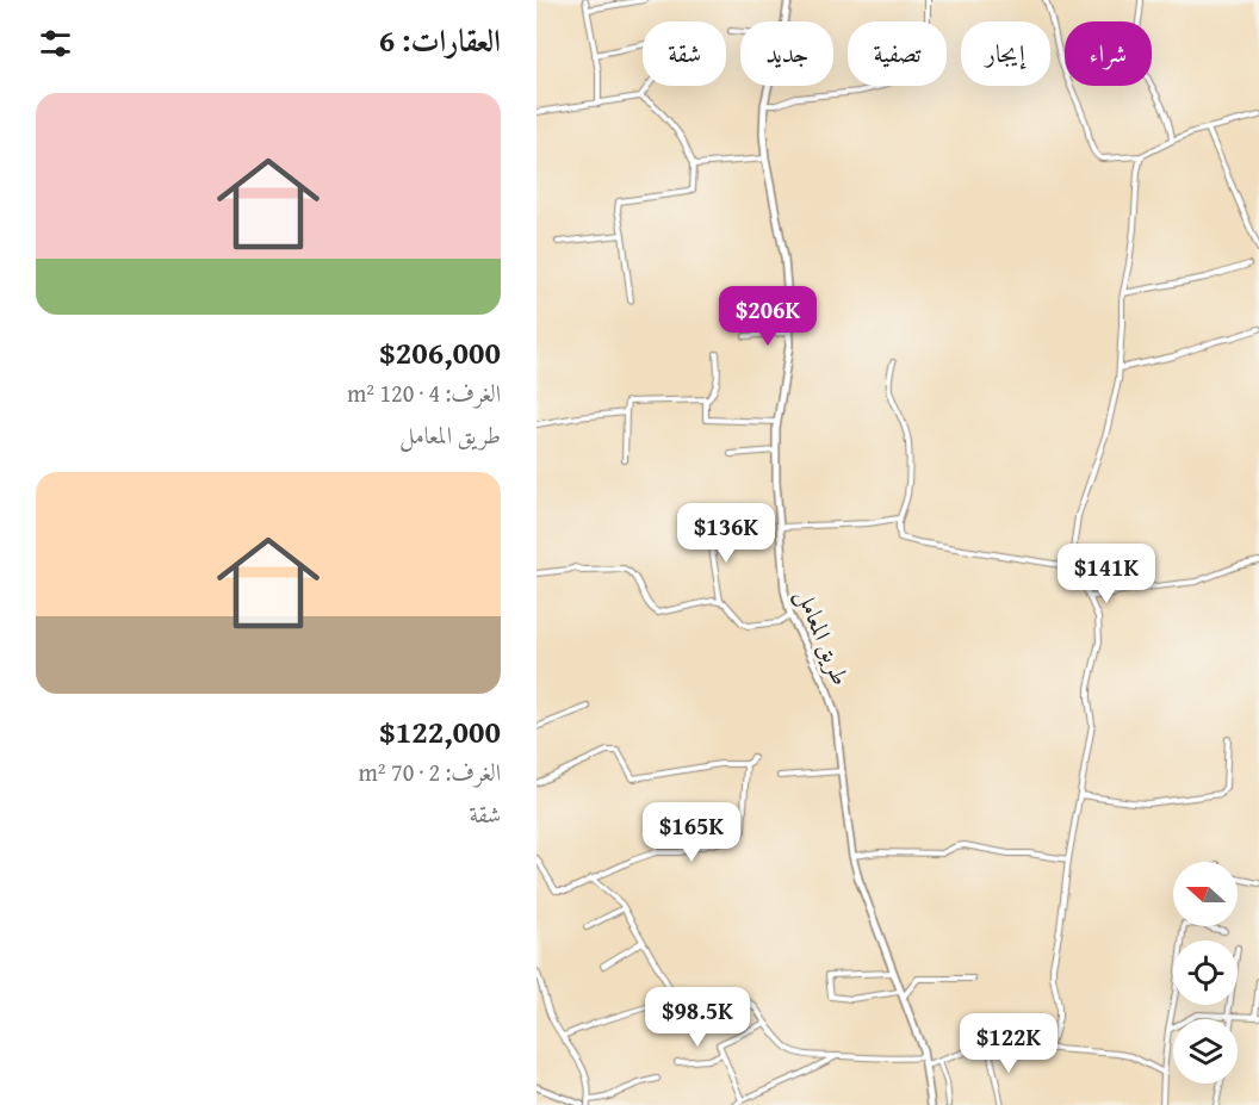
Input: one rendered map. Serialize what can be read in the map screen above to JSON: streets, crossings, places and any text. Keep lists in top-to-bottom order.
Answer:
{
  "streets": {
    "main road": ["طريق المعامل"]
  },
  "north": "left",
  "page": {
    "heading": "العقارات: 6",
    "chip": [
      "شراء",
      "إيجار",
      "تصفية",
      "جديد",
      "شقة"
    ],
    "list": [
      {
        "name": "$206,000",
        "note": "الغرف: 4 · 120 m² · طريق المعامل"
      },
      {
        "name": "$122,000",
        "note": "الغرف: 2 · 70 m² · شقة"
      }
    ],
    "price": [
      "$206K",
      "$136K",
      "$141K",
      "$165K",
      "$98.5K",
      "$122K"
    ]
  }
}
